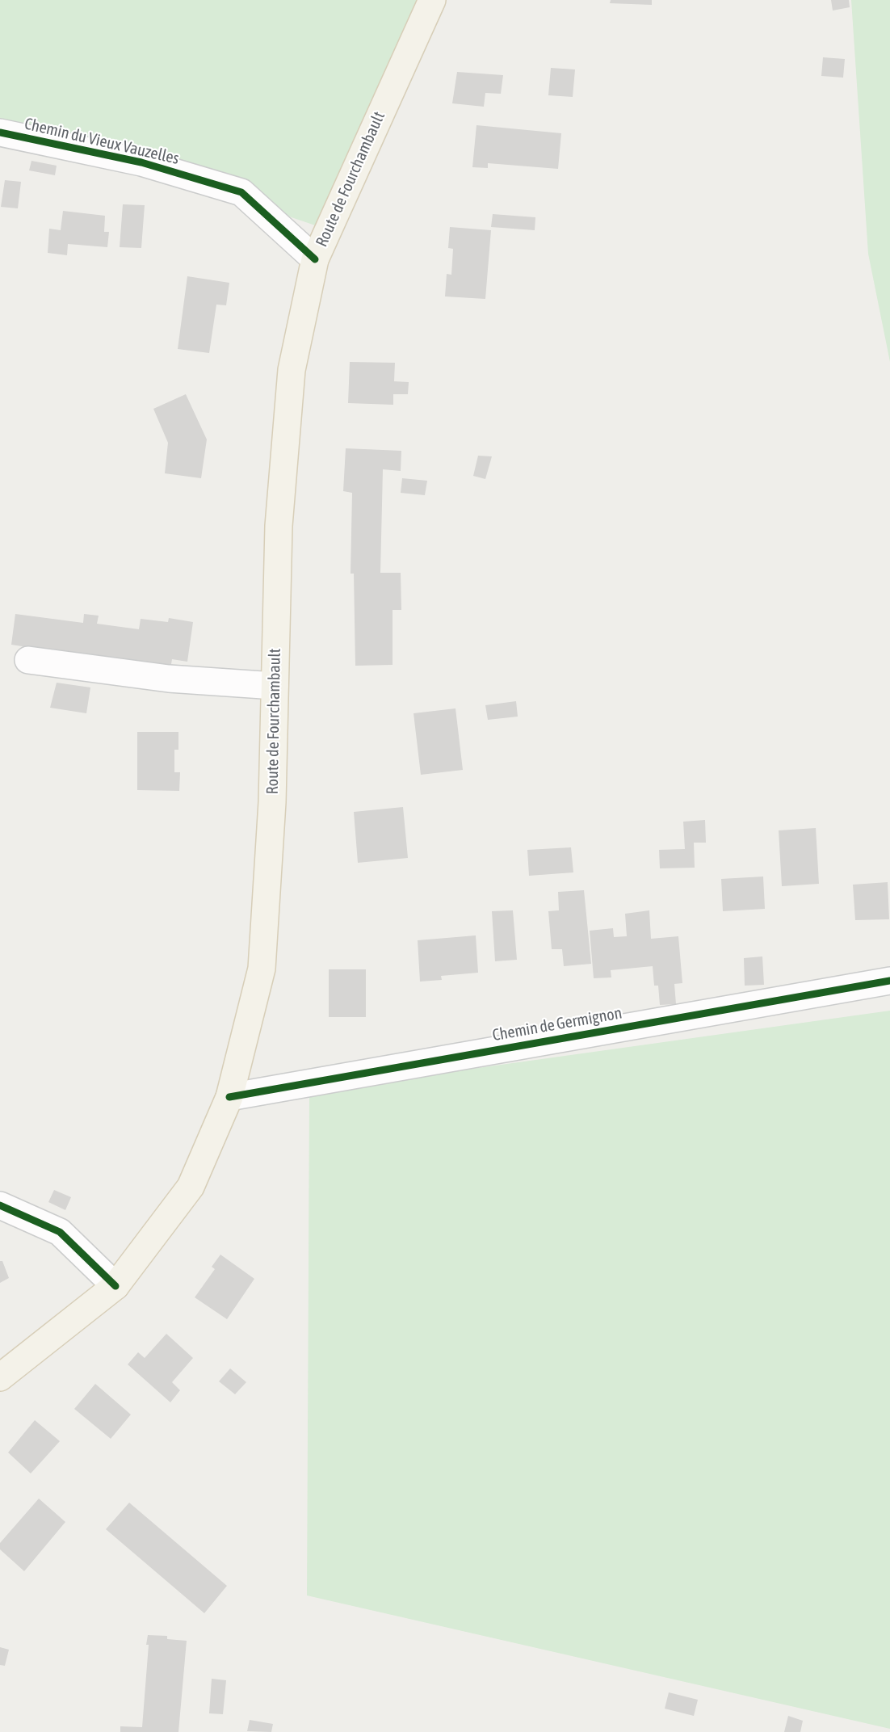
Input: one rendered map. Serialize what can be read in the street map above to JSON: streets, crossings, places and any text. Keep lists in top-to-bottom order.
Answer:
{
  "streets": {
    "main road": ["Route de Fourchambault"],
    "street": ["Chemin du Vieux Vauzelles", "Chemin de Germignon"]
  },
  "crossings": [
    ["Chemin du Vieux Vauzelles", "Route de Fourchambault"],
    ["Route de Fourchambault", "Chemin de Germignon"]
  ]
}
